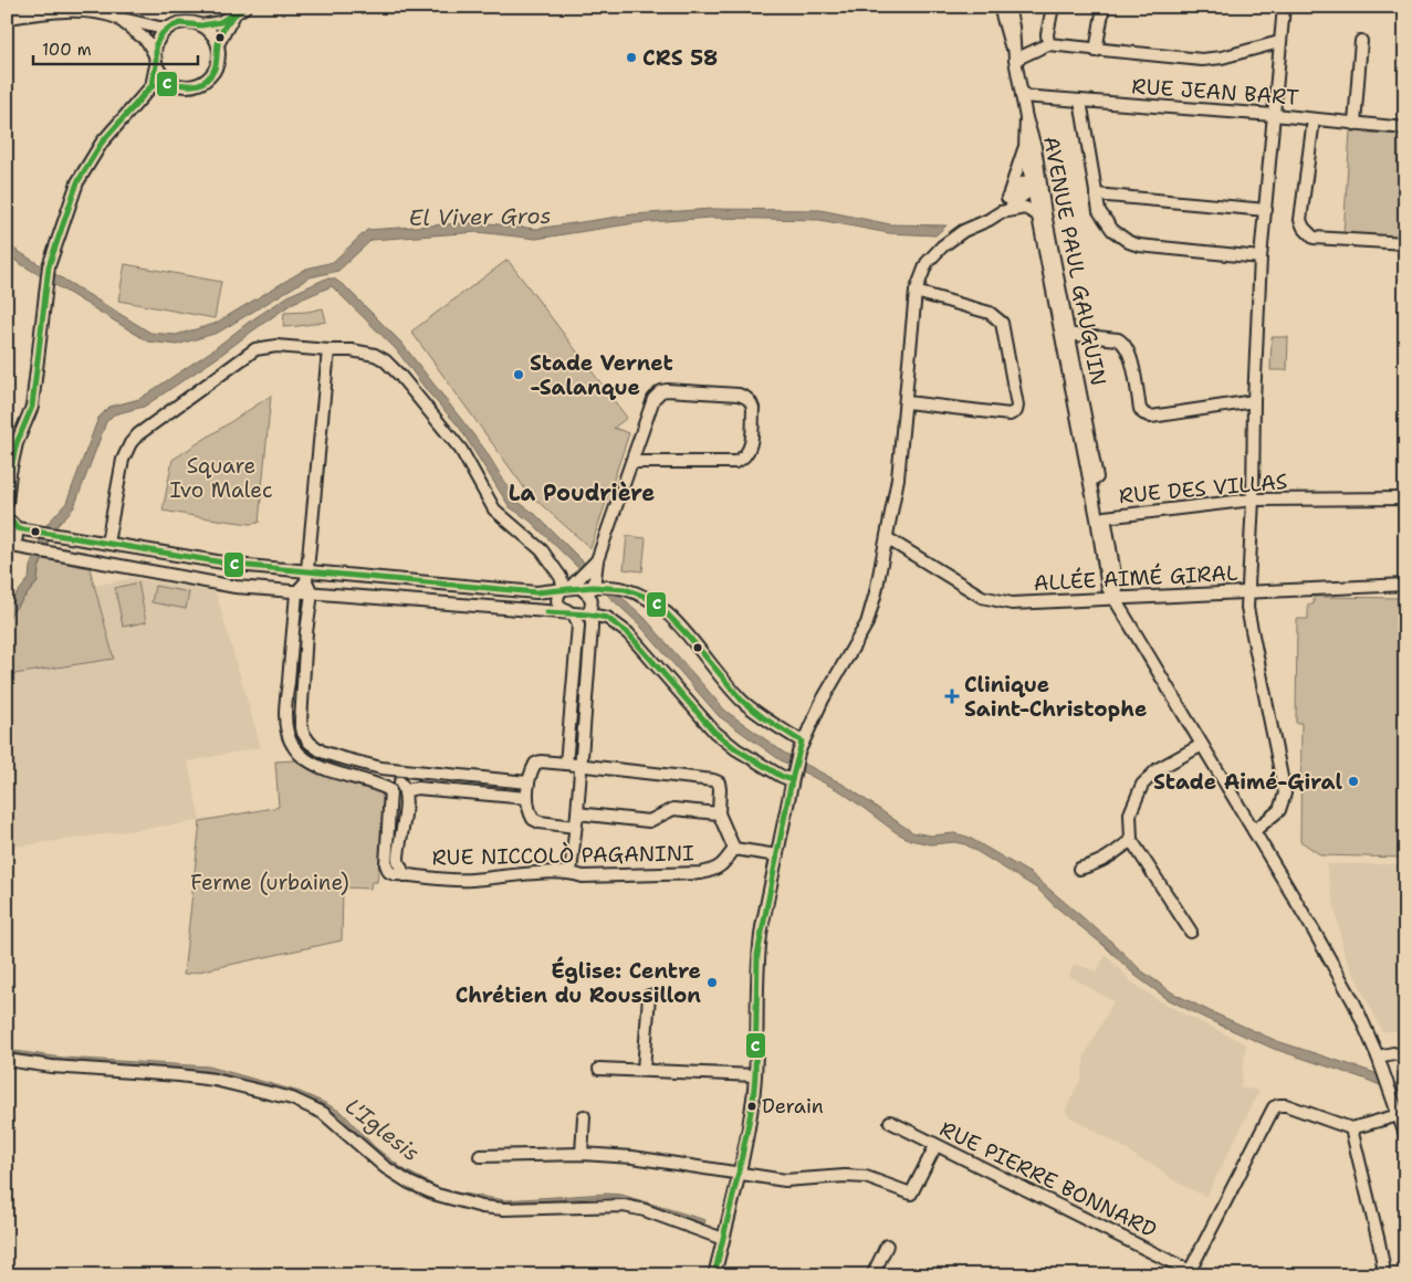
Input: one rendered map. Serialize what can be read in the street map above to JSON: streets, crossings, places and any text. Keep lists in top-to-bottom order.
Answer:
{
  "streets": {
    "street": [
      "RUE JEAN BART",
      "AVENUE PAUL GAUGUIN",
      "RUE DES VILLAS",
      "ALLÉE AIMÉ GIRAL",
      "RUE NICCOLÒ PAGANINI",
      "RUE PIERRE BONNARD"
    ]
  },
  "crossings": [
    ["AVENUE PAUL GAUGUIN", "RUE DES VILLAS"],
    ["AVENUE PAUL GAUGUIN", "ALLÉE AIMÉ GIRAL"]
  ],
  "districts": ["La Poudrière"],
  "water": ["El Viver Gros", "L'Iglesis"],
  "parks": ["Square Ivo Malec", "Ferme (urbaine)"],
  "places": {
    "other": [
      "CRS 58",
      "Stade Vernet -Salanque",
      "Stade Aimé-Giral",
      "Église: Centre Chrétien du Roussillon",
      "Derain"
    ],
    "health": ["Clinique Saint-Christophe"]
  },
  "lines": ["transit line C"],
  "scale_bar": "100 m"
}
